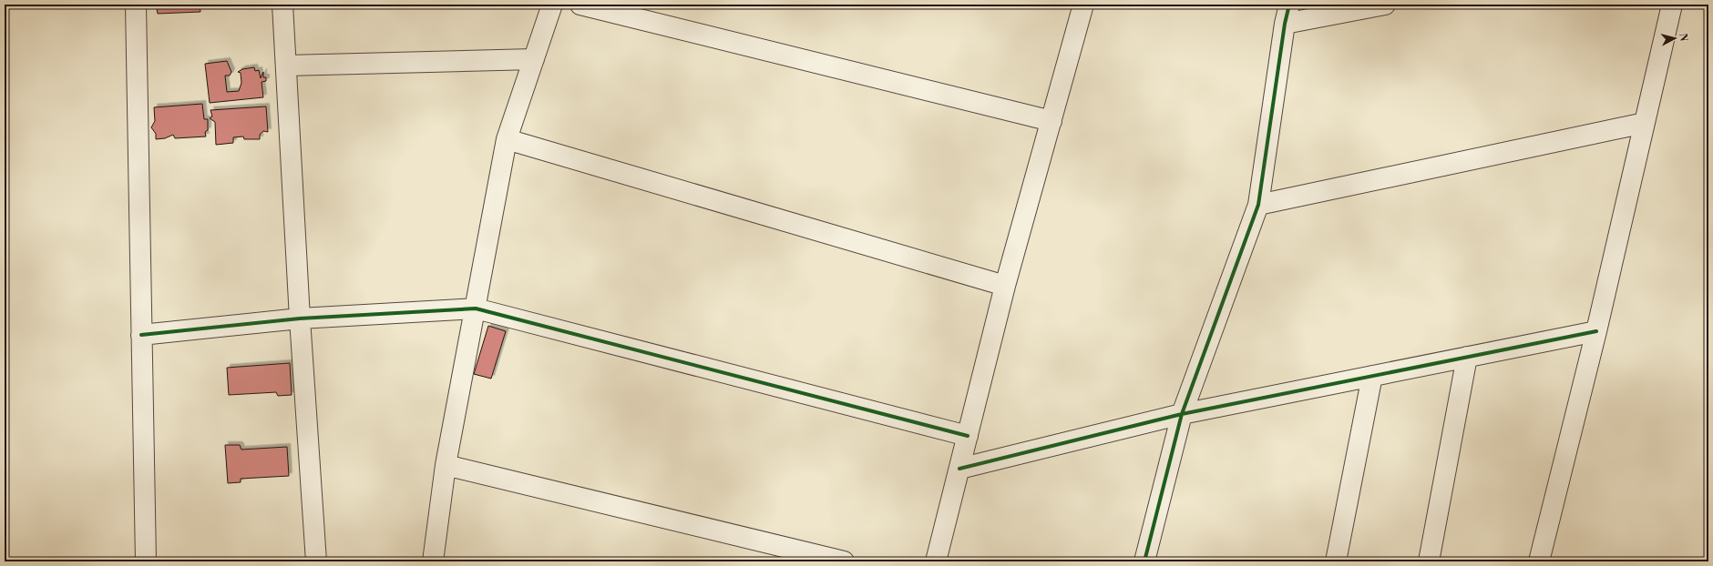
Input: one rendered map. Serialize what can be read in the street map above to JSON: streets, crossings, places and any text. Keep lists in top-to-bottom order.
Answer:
{
  "north": "right"
}
